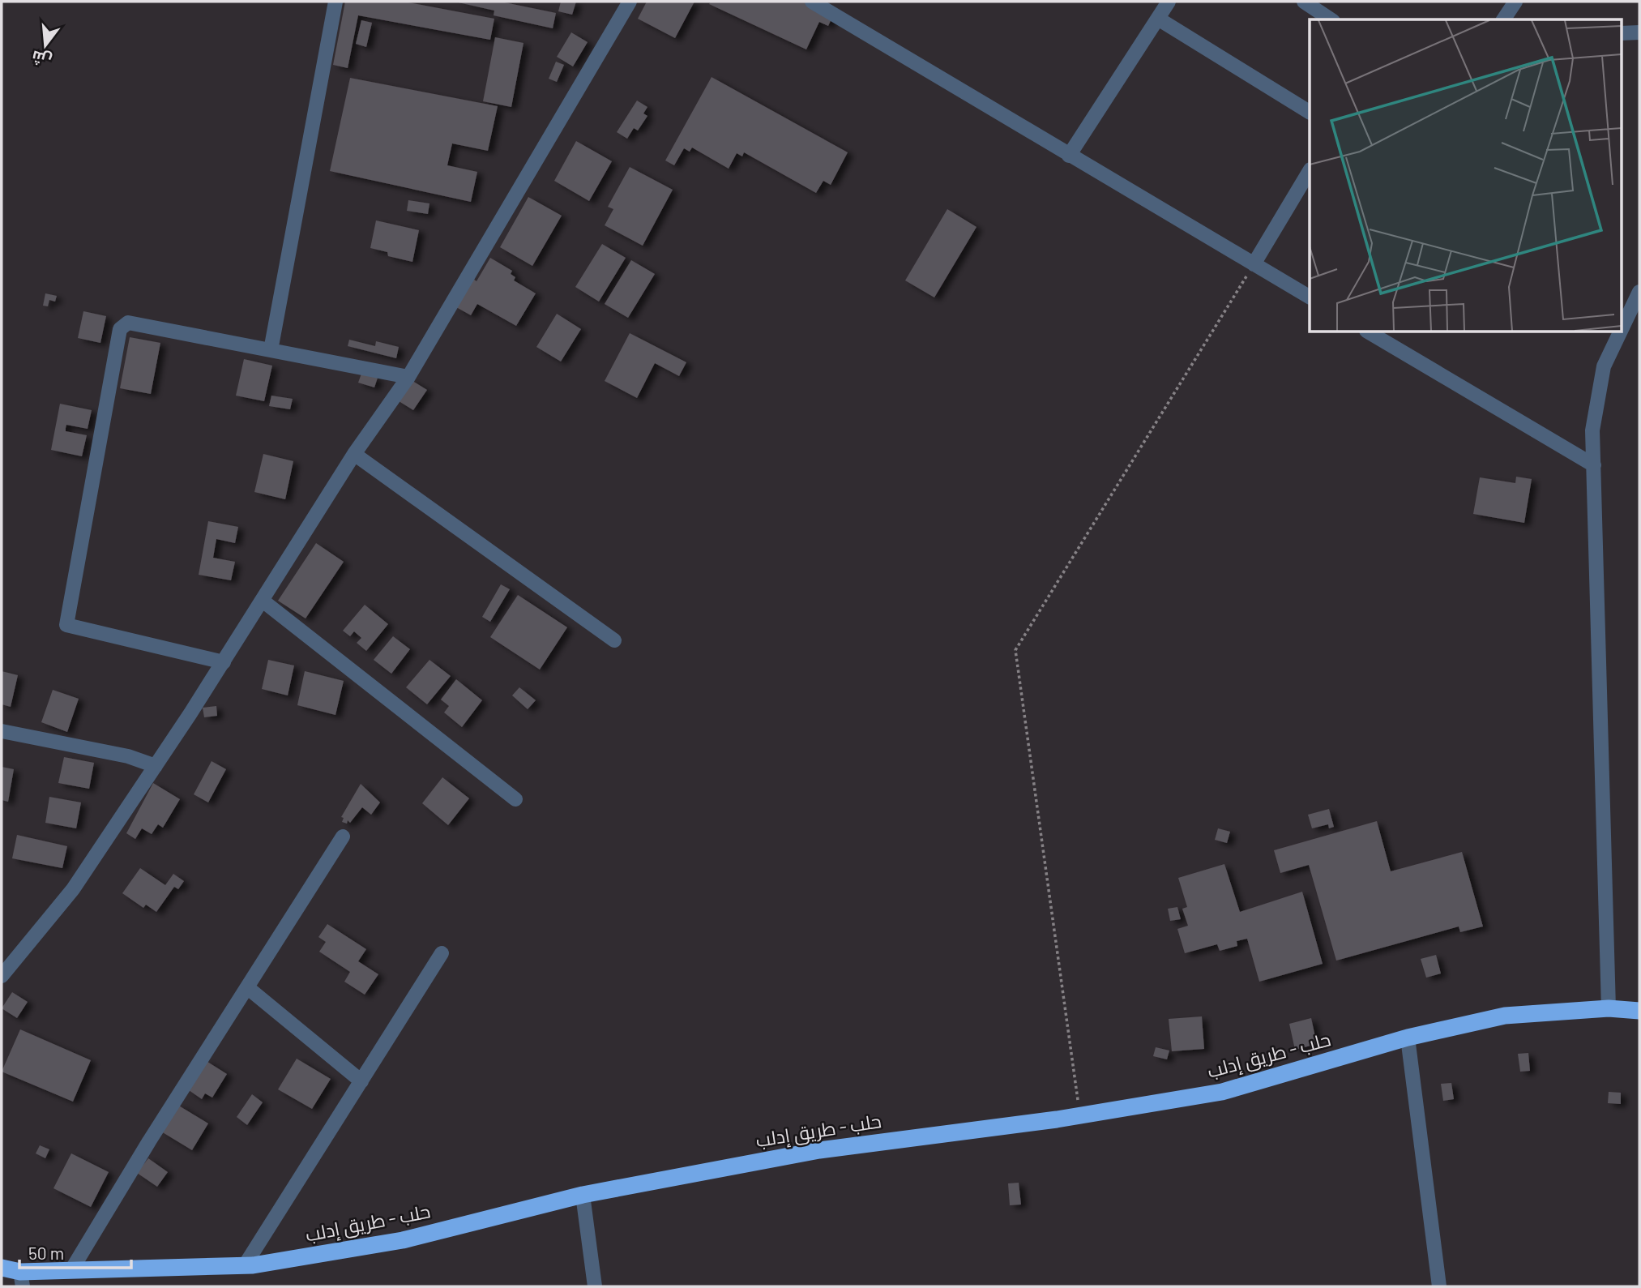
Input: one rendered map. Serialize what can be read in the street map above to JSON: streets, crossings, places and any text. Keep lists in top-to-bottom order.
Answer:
{
  "streets": {
    "highway": ["حلب - طريق إدلب"]
  },
  "scale_bar": "50 m",
  "north": "bottom"
}
